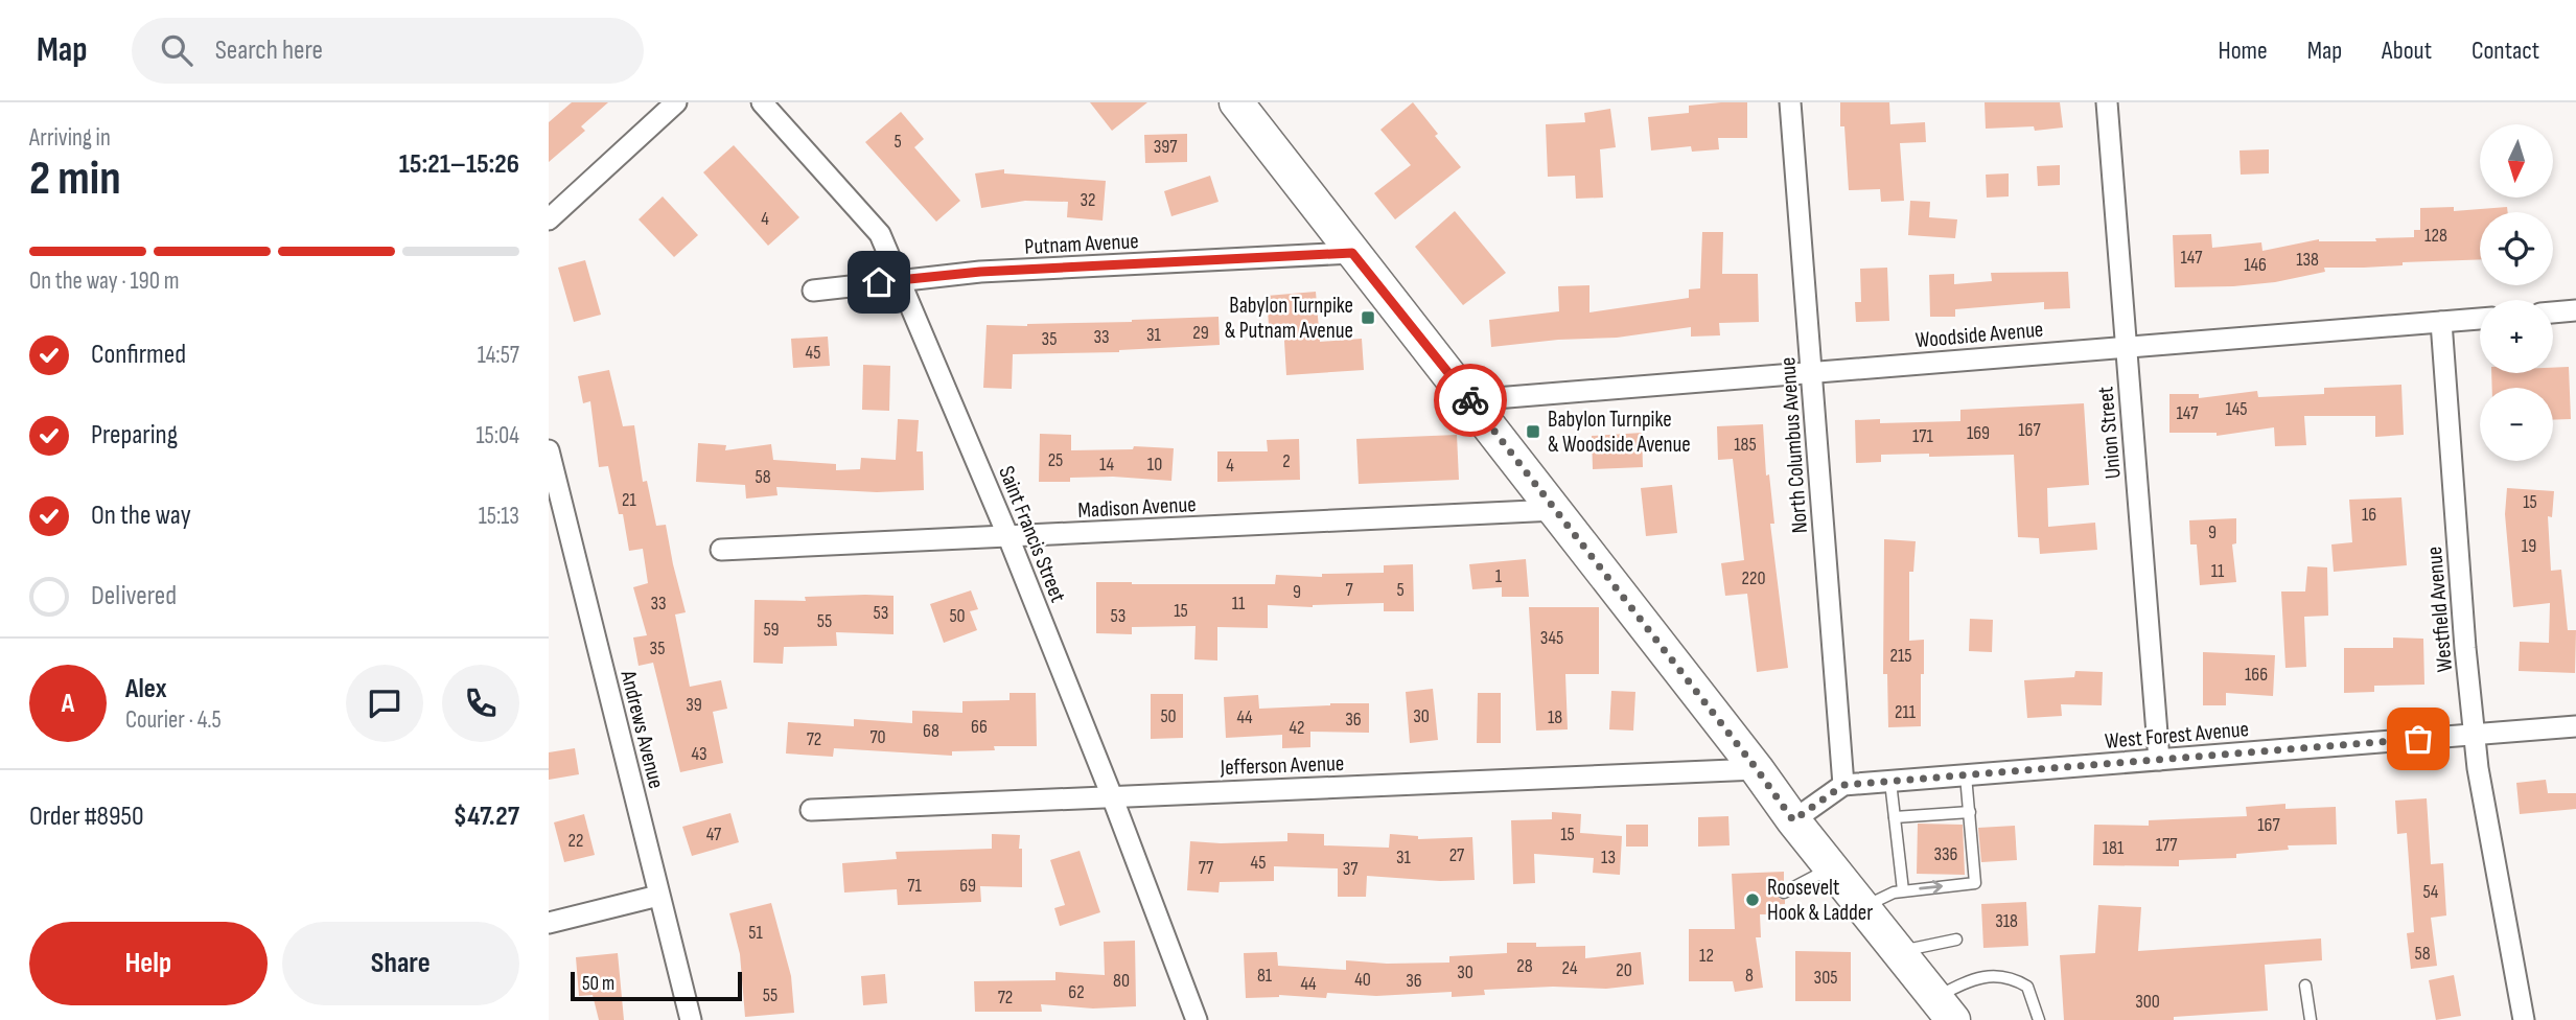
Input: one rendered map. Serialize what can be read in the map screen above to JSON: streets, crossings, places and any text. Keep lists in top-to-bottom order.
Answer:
{
  "streets": {
    "street": [
      "Putnam Avenue",
      "Woodside Avenue",
      "Union Street",
      "North Columbus Avenue",
      "Madison Avenue",
      "Saint Francis Street",
      "Westfield Avenue",
      "Andrews Avenue",
      "West Forest Avenue",
      "Jefferson Avenue"
    ]
  },
  "crossings": [
    ["Putnam Avenue", "Saint Francis Street"],
    ["Woodside Avenue", "Union Street"],
    ["Woodside Avenue", "North Columbus Avenue"],
    ["Woodside Avenue", "Westfield Avenue"],
    ["Union Street", "West Forest Avenue"],
    ["North Columbus Avenue", "West Forest Avenue"],
    ["Madison Avenue", "Saint Francis Street"],
    ["Saint Francis Street", "Jefferson Avenue"],
    ["Westfield Avenue", "West Forest Avenue"]
  ],
  "places": {
    "transit": ["Babylon Turnpike & Putnam Avenue", "Babylon Turnpike & Woodside Avenue"],
    "other": ["Roosevelt Hook & Ladder"]
  },
  "house_numbers": [
    "5",
    "397",
    "32",
    "4",
    "128",
    "147",
    "138",
    "146",
    "29",
    "31",
    "33",
    "35",
    "45",
    "145",
    "147",
    "167",
    "169",
    "171",
    "185",
    "25",
    "2",
    "14",
    "10",
    "4",
    "58",
    "21",
    "15",
    "16",
    "9",
    "19",
    "11",
    "1",
    "220",
    "7",
    "5",
    "9",
    "33",
    "11",
    "15",
    "53",
    "50",
    "53",
    "55",
    "59",
    "345",
    "35",
    "215",
    "166",
    "39",
    "211",
    "50",
    "30",
    "44",
    "18",
    "36",
    "66",
    "42",
    "68",
    "70",
    "72",
    "43",
    "167",
    "47",
    "15",
    "22",
    "177",
    "181",
    "336",
    "27",
    "31",
    "13",
    "45",
    "77",
    "37",
    "71",
    "69",
    "54",
    "318",
    "51",
    "58",
    "12",
    "28",
    "24",
    "20",
    "30",
    "81",
    "8",
    "305",
    "40",
    "80",
    "36",
    "44",
    "62",
    "55",
    "72",
    "300"
  ],
  "scale_bar": "50 m",
  "north": "bottom",
  "page": {
    "header": "Map",
    "search": "Search here",
    "nav": [
      "Home",
      "Map",
      "About",
      "Contact"
    ],
    "heading": ["2 min", "Arriving in", "15:21–15:26"],
    "panel": [
      "Alex",
      "Courier · 4.5",
      "Order #8950",
      "$47.27"
    ],
    "map_buttons": ["+", "−"],
    "bar": "On the way · 190 m",
    "list": [
      ["Confirmed", "14:57"],
      ["Preparing", "15:04"],
      ["On the way", "15:13"],
      "Delivered"
    ],
    "round": "A",
    "buttons": ["Help", "Share"],
    "scale": "50 m"
  }
}
